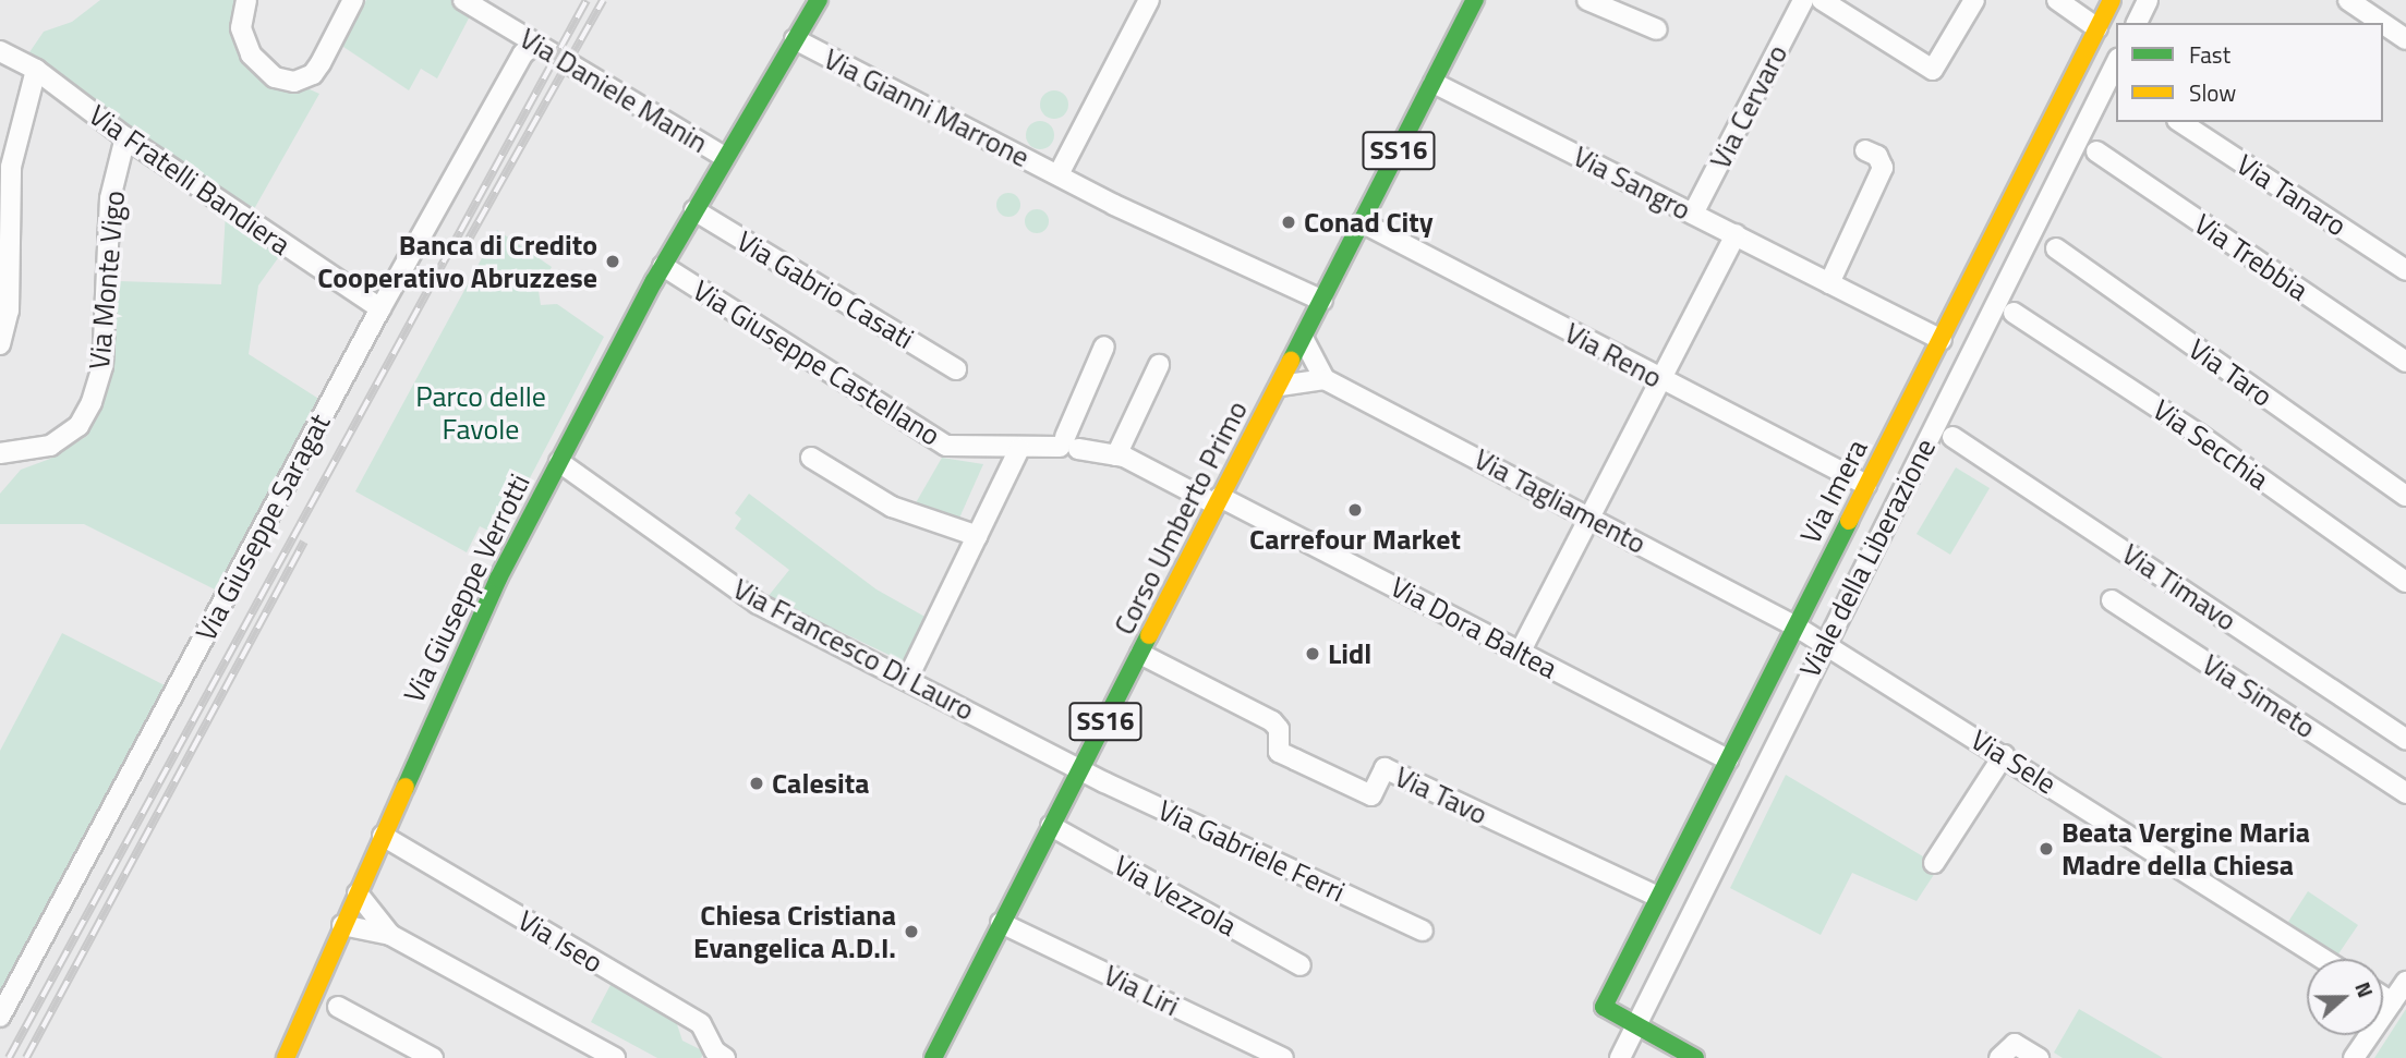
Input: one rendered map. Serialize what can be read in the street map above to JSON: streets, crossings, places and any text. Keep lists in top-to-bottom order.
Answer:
{
  "streets": {
    "street": [
      "Via Daniele Manin",
      "Via Cervaro",
      "Via Gianni Marrone",
      "SS16",
      "Via Fratelli Bandiera",
      "Via Sangro",
      "Via Tanaro",
      "Via Trebbia",
      "Via Monte Vigo",
      "Via Gabrio Casati",
      "Via Reno",
      "Via Giuseppe Castellano",
      "Via Taro",
      "Via Secchia",
      "Via Imera",
      "Via Tagliamento",
      "Corso Umberto Primo",
      "Via Giuseppe Saragat",
      "Viale della Liberazione",
      "Via Timavo",
      "Via Giuseppe Verrotti",
      "Via Dora Baltea",
      "Via Francesco Di Lauro",
      "Via Simeto",
      "Via Sele",
      "Via Tavo",
      "Via Gabriele Ferri",
      "Via Vezzola",
      "Via Iseo",
      "Via Liri"
    ]
  },
  "crossings": [
    ["Via Daniele Manin", "Via Giuseppe Saragat"],
    ["Via Daniele Manin", "Via Giuseppe Verrotti"],
    ["Via Cervaro", "Via Sangro"],
    ["Via Gianni Marrone", "Corso Umberto Primo"],
    ["Via Gianni Marrone", "Via Giuseppe Verrotti"],
    ["Via Fratelli Bandiera", "Via Monte Vigo"],
    ["Via Fratelli Bandiera", "Via Giuseppe Saragat"],
    ["Via Sangro", "Via Imera"],
    ["Via Sangro", "Corso Umberto Primo"],
    ["Via Gabrio Casati", "Via Giuseppe Verrotti"],
    ["Via Reno", "Via Imera"],
    ["Via Reno", "Corso Umberto Primo"],
    ["Via Giuseppe Castellano", "Corso Umberto Primo"],
    ["Via Giuseppe Castellano", "Via Giuseppe Verrotti"],
    ["Via Giuseppe Castellano", "Via Dora Baltea"],
    ["Via Imera", "Via Tagliamento"],
    ["Via Imera", "Viale della Liberazione"],
    ["Via Imera", "Via Dora Baltea"],
    ["Via Imera", "Via Sele"],
    ["Via Imera", "Via Tavo"],
    ["Via Tagliamento", "Via Sele"],
    ["Corso Umberto Primo", "Via Dora Baltea"],
    ["Corso Umberto Primo", "Via Francesco Di Lauro"],
    ["Corso Umberto Primo", "Via Tavo"],
    ["Corso Umberto Primo", "Via Gabriele Ferri"],
    ["Corso Umberto Primo", "Via Vezzola"],
    ["Corso Umberto Primo", "Via Liri"],
    ["Viale della Liberazione", "Via Sele"],
    ["Via Giuseppe Verrotti", "Via Francesco Di Lauro"],
    ["Via Giuseppe Verrotti", "Via Iseo"],
    ["Via Francesco Di Lauro", "Via Gabriele Ferri"]
  ],
  "parks": ["Parco delle Favole"],
  "places": [
    "Conad City",
    "Banca di Credito Cooperativo Abruzzese",
    "Carrefour Market",
    "Lidl",
    "Calesita",
    "Beata Vergine Maria Madre della Chiesa",
    "Chiesa Cristiana Evangelica A.D.I."
  ],
  "legend": ["Fast", "Slow"],
  "north": "right"
}
